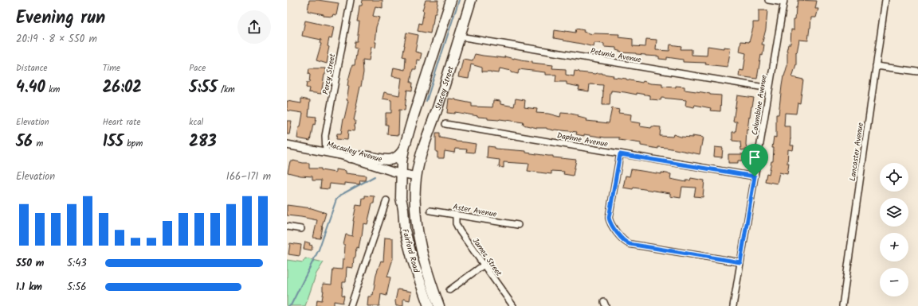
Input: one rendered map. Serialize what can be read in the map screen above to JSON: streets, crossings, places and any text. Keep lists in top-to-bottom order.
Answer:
{
  "streets": {
    "highway": ["Stacey Street", "Fairford Road"],
    "main road": ["Macauley Avenue"],
    "street": [
      "Petunia Avenue",
      "Percy Street",
      "Columbine Avenue",
      "Daphne Avenue",
      "Lancaster Avenue",
      "Aster Avenue",
      "James Street"
    ]
  },
  "crossings": [
    ["Petunia Avenue", "Stacey Street"],
    ["Petunia Avenue", "Columbine Avenue"],
    ["Percy Street", "Macauley Avenue"],
    ["Stacey Street", "Macauley Avenue"],
    ["Stacey Street", "Fairford Road"],
    ["Columbine Avenue", "Daphne Avenue"],
    ["Macauley Avenue", "Fairford Road"],
    ["Aster Avenue", "James Street"]
  ],
  "page": {
    "heading": ["Evening run", "20:19 · 8 × 550 m"],
    "stats": [
      ["Distance", "4.40 km"],
      ["Time", "26:02"],
      ["Pace", "5:55 /km"],
      ["Elevation", "56 m"],
      ["Heart rate", "155 bpm"],
      ["kcal", "283"]
    ],
    "chart": ["Elevation", "166–171 m"],
    "map_buttons": ["+", "−"],
    "list": [
      {
        "name": "550 m",
        "note": "5:43"
      },
      {
        "name": "1.1 km",
        "note": "5:56"
      }
    ]
  }
}
